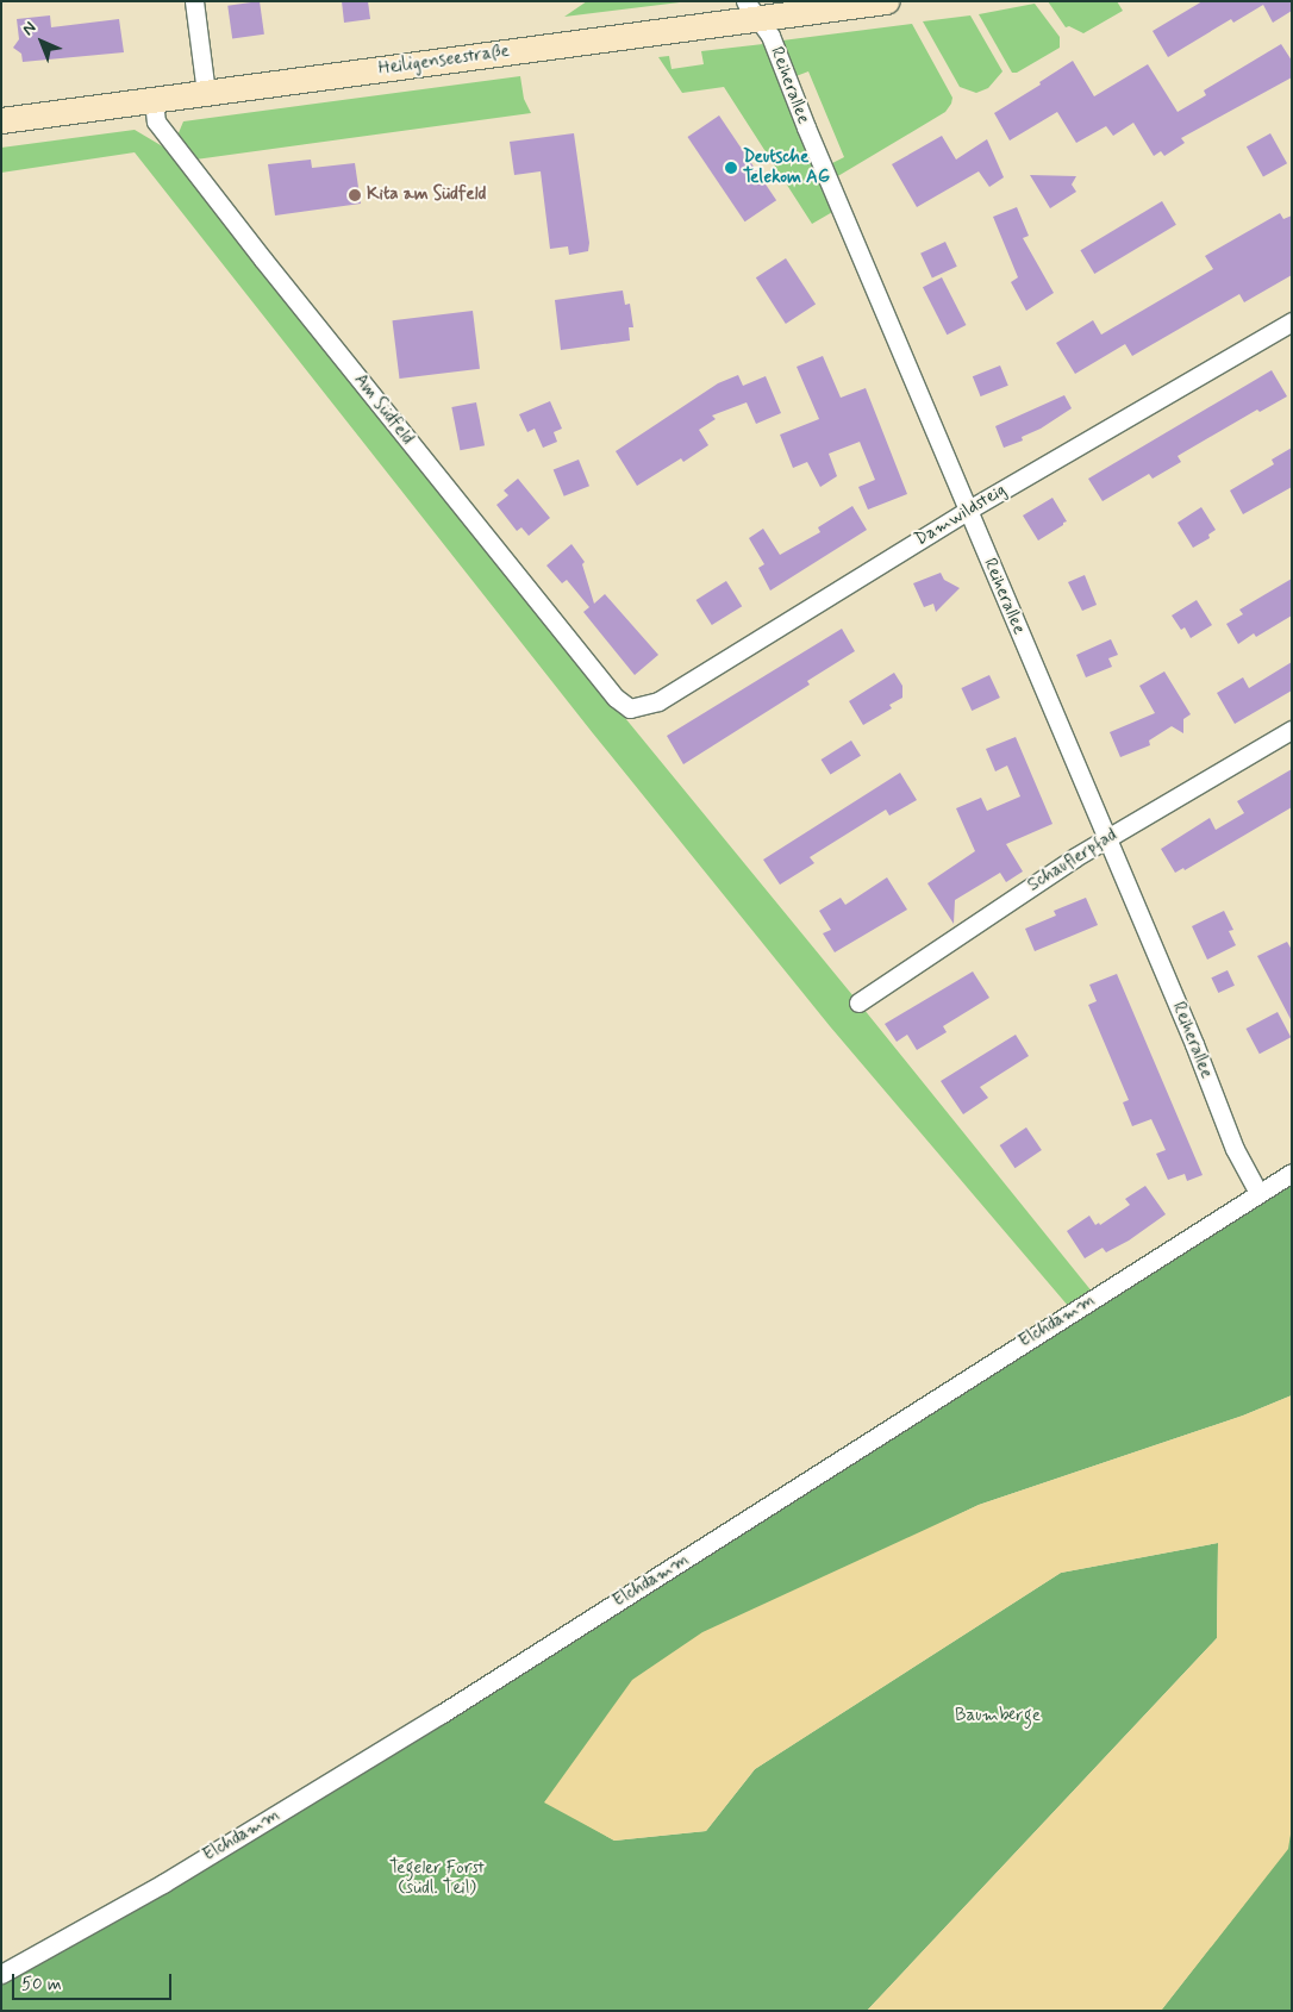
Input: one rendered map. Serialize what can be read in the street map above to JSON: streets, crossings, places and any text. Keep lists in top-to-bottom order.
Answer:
{
  "streets": {
    "main road": ["Heiligenseestraße"],
    "street": [
      "Reiherallee",
      "Am Südfeld",
      "Damwildsteig",
      "Schauflerpfad",
      "Elchdamm"
    ]
  },
  "crossings": [
    ["Heiligenseestraße", "Reiherallee"],
    ["Heiligenseestraße", "Am Südfeld"],
    ["Reiherallee", "Damwildsteig"],
    ["Reiherallee", "Schauflerpfad"],
    ["Reiherallee", "Elchdamm"],
    ["Am Südfeld", "Damwildsteig"]
  ],
  "parks": ["Baumberge", "Tegeler Forst (südl. Teil)"],
  "places": ["Deutsche Telekom AG", "Kita am Südfeld"],
  "scale_bar": "50 m",
  "north": "top left"
}
